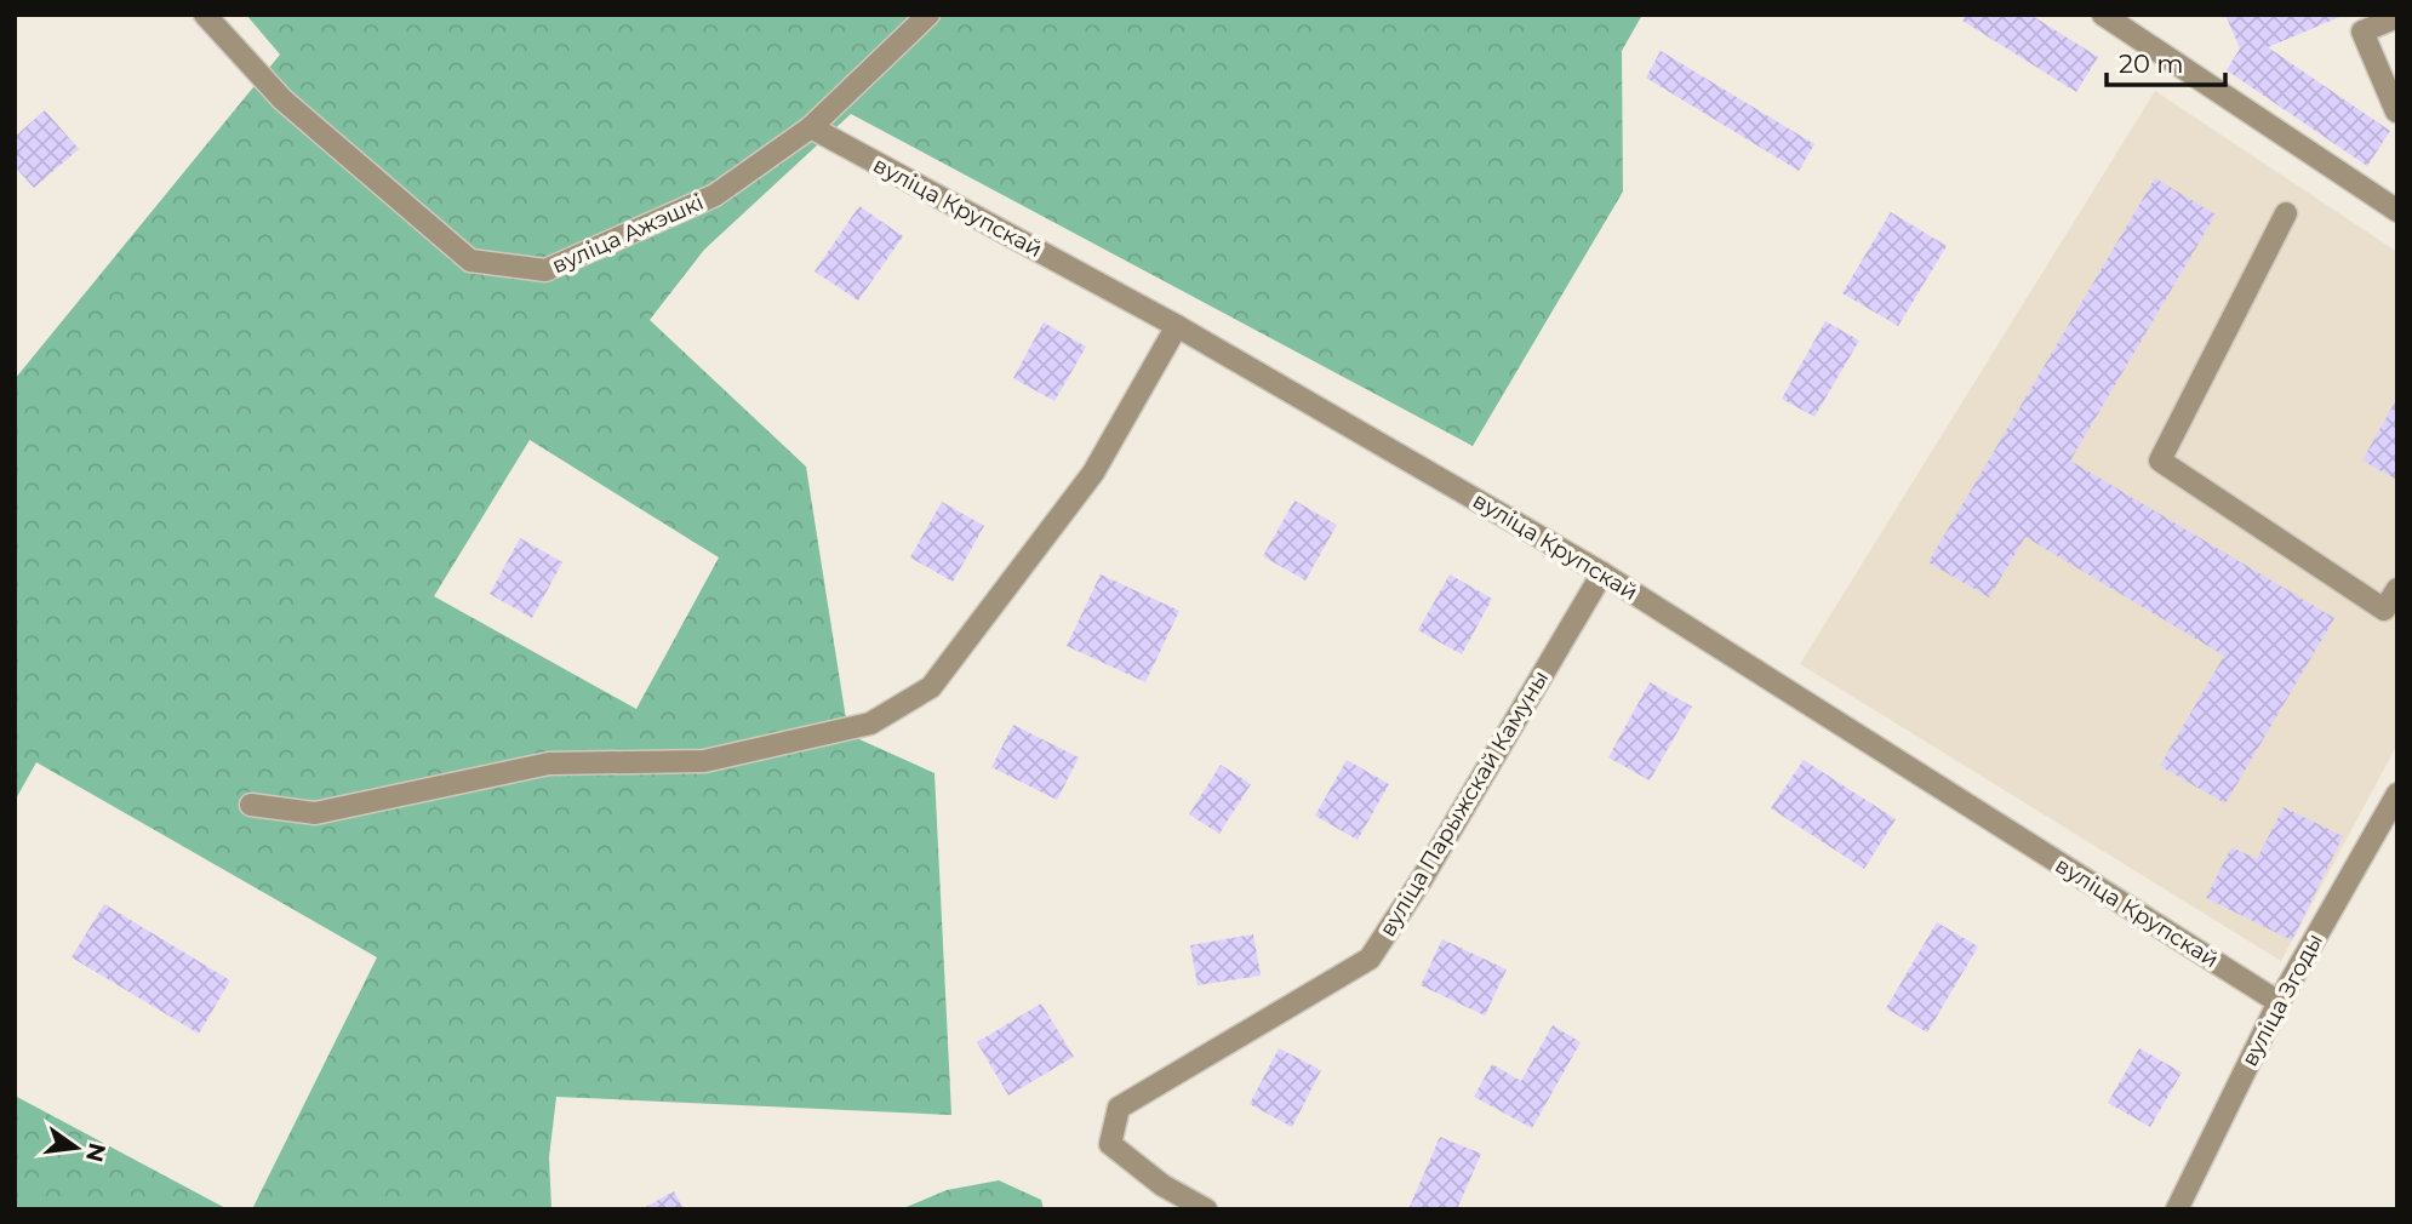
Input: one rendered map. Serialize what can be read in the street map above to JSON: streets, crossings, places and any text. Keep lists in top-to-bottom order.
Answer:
{
  "streets": {
    "street": [
      "вуліца Крупскай",
      "вуліца Ажэшкі",
      "вуліца Парыжскай Камуны",
      "вуліца Згоды"
    ]
  },
  "crossings": [
    ["вуліца Крупскай", "вуліца Ажэшкі"],
    ["вуліца Крупскай", "вуліца Парыжскай Камуны"],
    ["вуліца Крупскай", "вуліца Згоды"]
  ],
  "scale_bar": "20 m",
  "north": "right"
}
